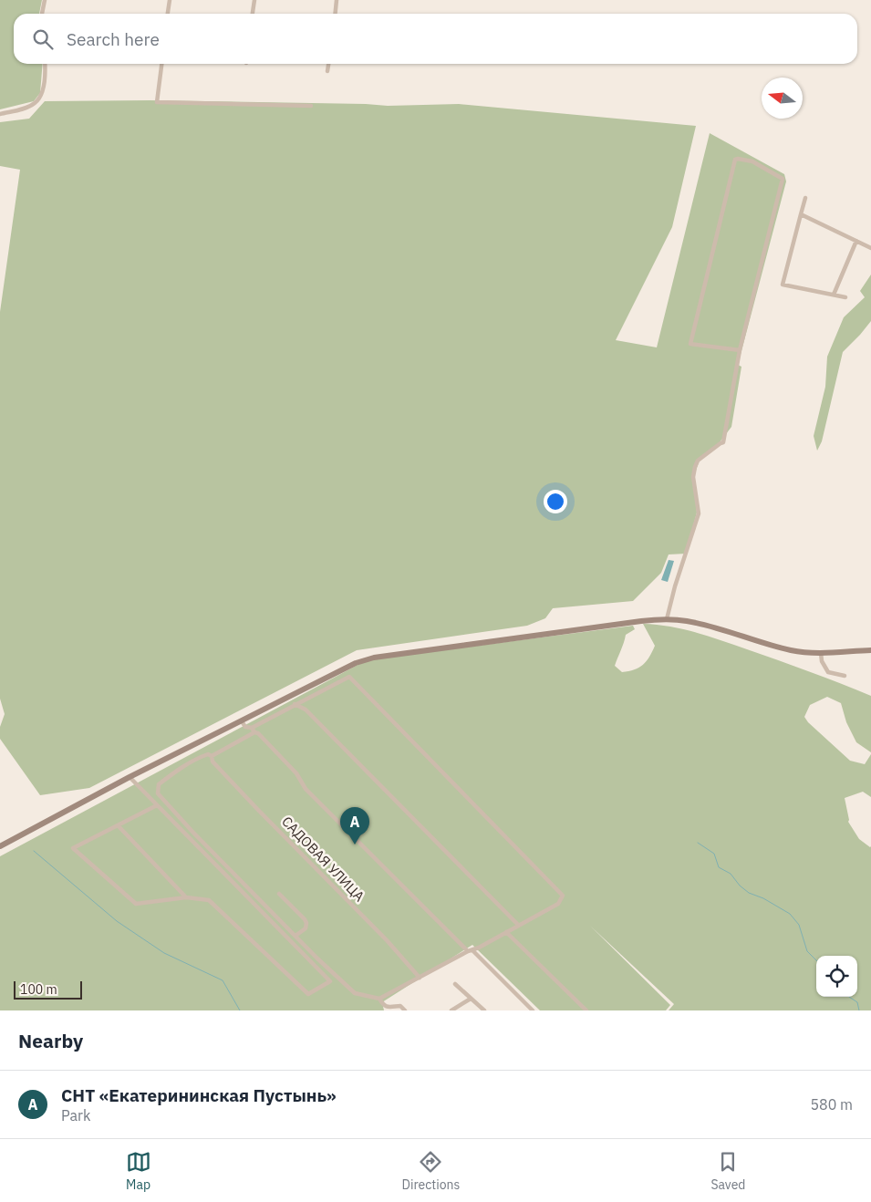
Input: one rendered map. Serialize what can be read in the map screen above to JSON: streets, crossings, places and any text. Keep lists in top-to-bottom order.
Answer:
{
  "streets": {
    "street": ["САДОВАЯ УЛИЦА"]
  },
  "scale_bar": "100 m",
  "north": "left",
  "page": {
    "search": "Search here",
    "pins": "A",
    "scale": "100 m",
    "heading": "Nearby",
    "list": [
      {
        "mark": "A",
        "name": "СНТ «Екатерининская Пустынь»",
        "note": "Park",
        "value": "580 m"
      }
    ],
    "nav": ["Map", "Directions", "Saved"]
  }
}
